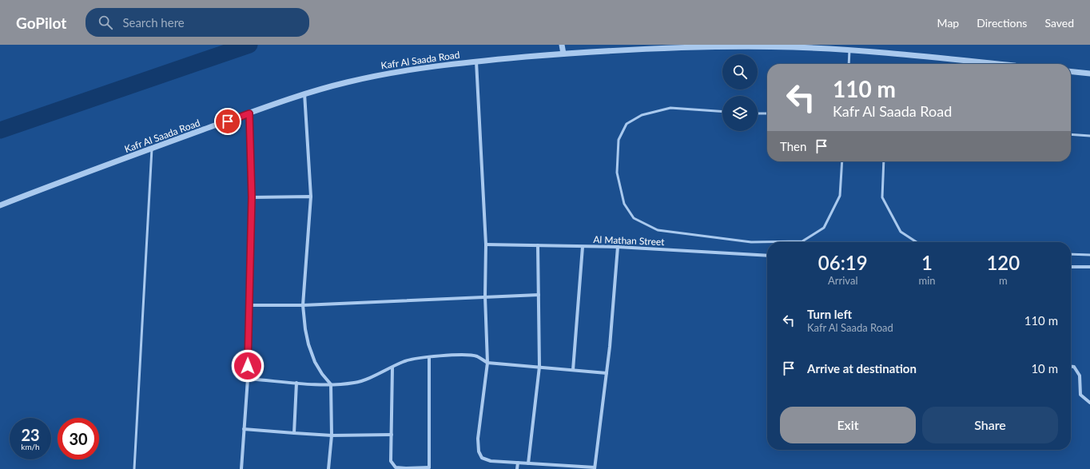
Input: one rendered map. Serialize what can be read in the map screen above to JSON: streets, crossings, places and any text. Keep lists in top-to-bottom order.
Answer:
{
  "streets": {
    "street": ["Kafr Al Saada Road", "Al Mathan Street"]
  },
  "page": {
    "header": "GoPilot",
    "search": "Search here",
    "nav": ["Map", "Directions", "Saved"],
    "turn": ["110 m", "Kafr Al Saada Road"],
    "then": "Then",
    "eta": [
      "06:19",
      "Arrival",
      "1",
      "min",
      "120",
      "m"
    ],
    "list": [
      {
        "name": "Turn left",
        "note": "Kafr Al Saada Road",
        "value": "110 m"
      },
      {
        "name": "Arrive at destination",
        "value": "10 m"
      }
    ],
    "buttons": ["Exit", "Share"],
    "speed": "23 km/h",
    "limit": "30"
  }
}
